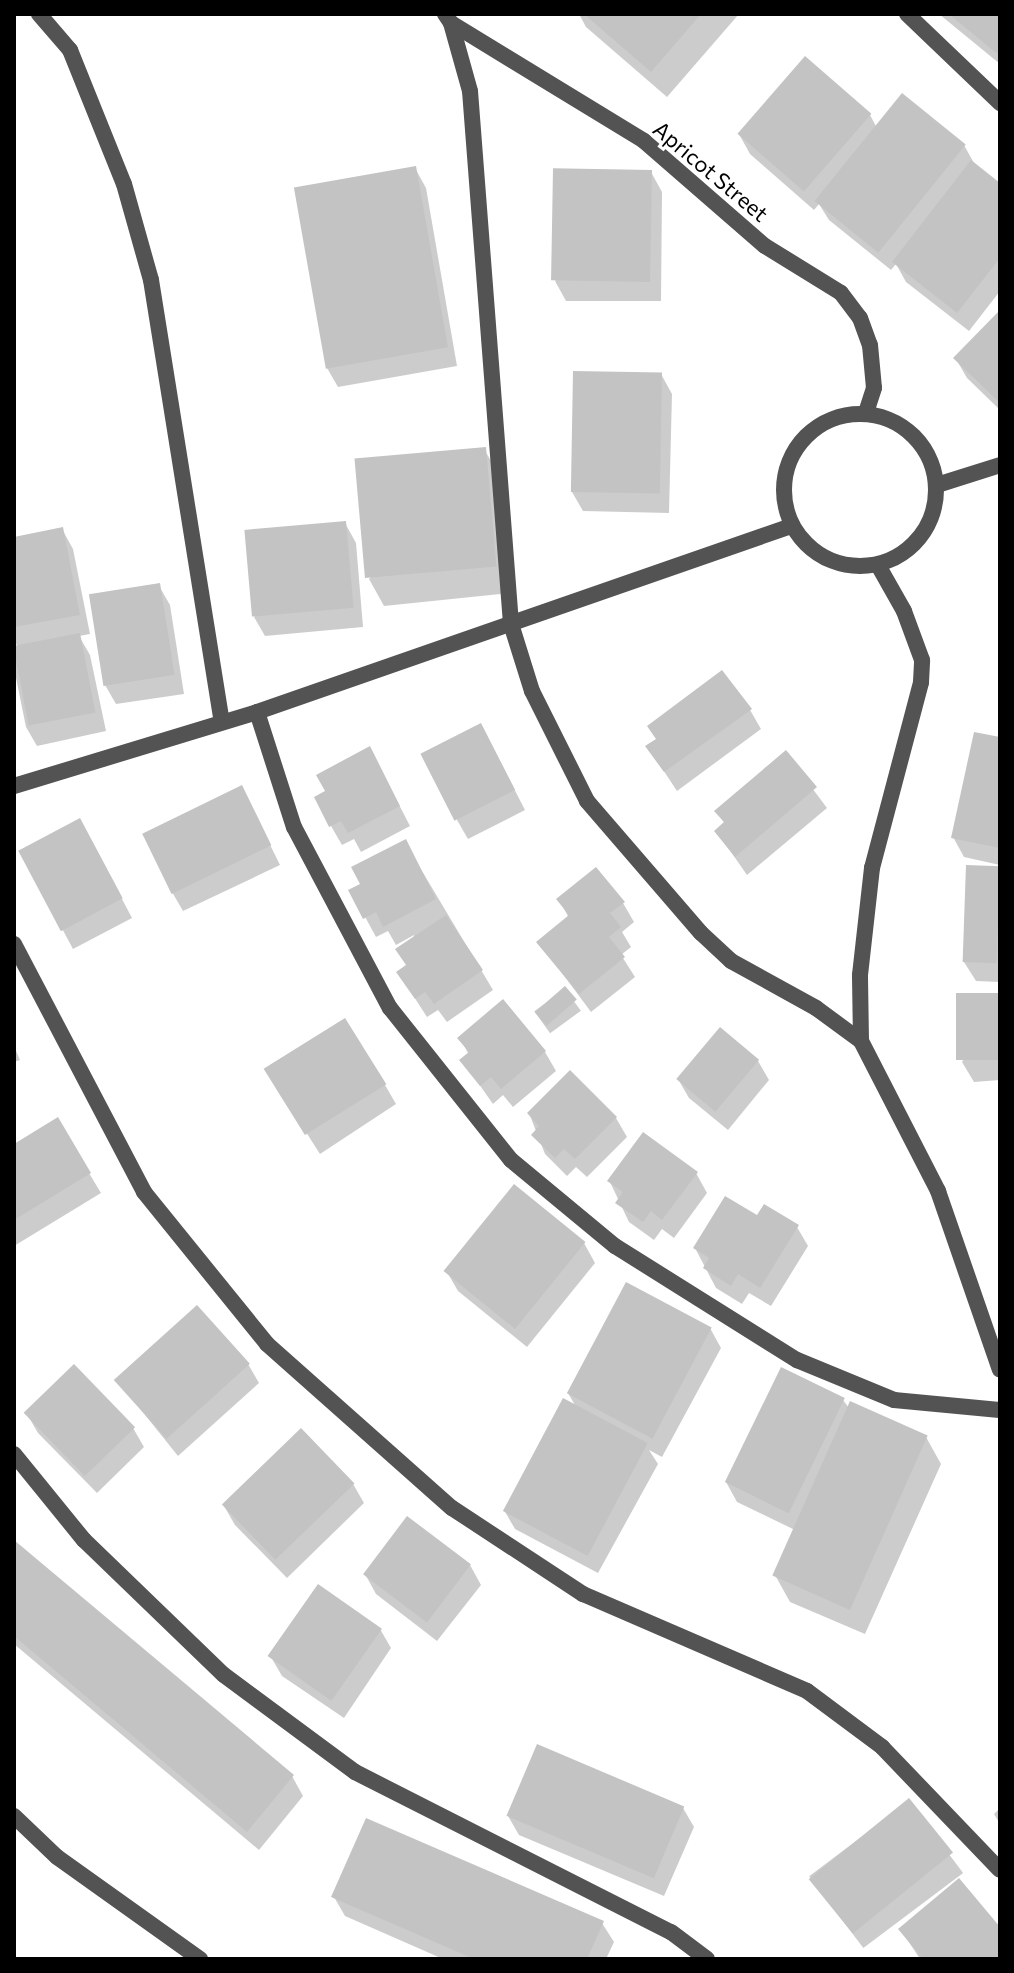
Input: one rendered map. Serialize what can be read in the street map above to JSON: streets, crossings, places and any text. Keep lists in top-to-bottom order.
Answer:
{
  "streets": {
    "street": ["Apricot Street"]
  }
}
